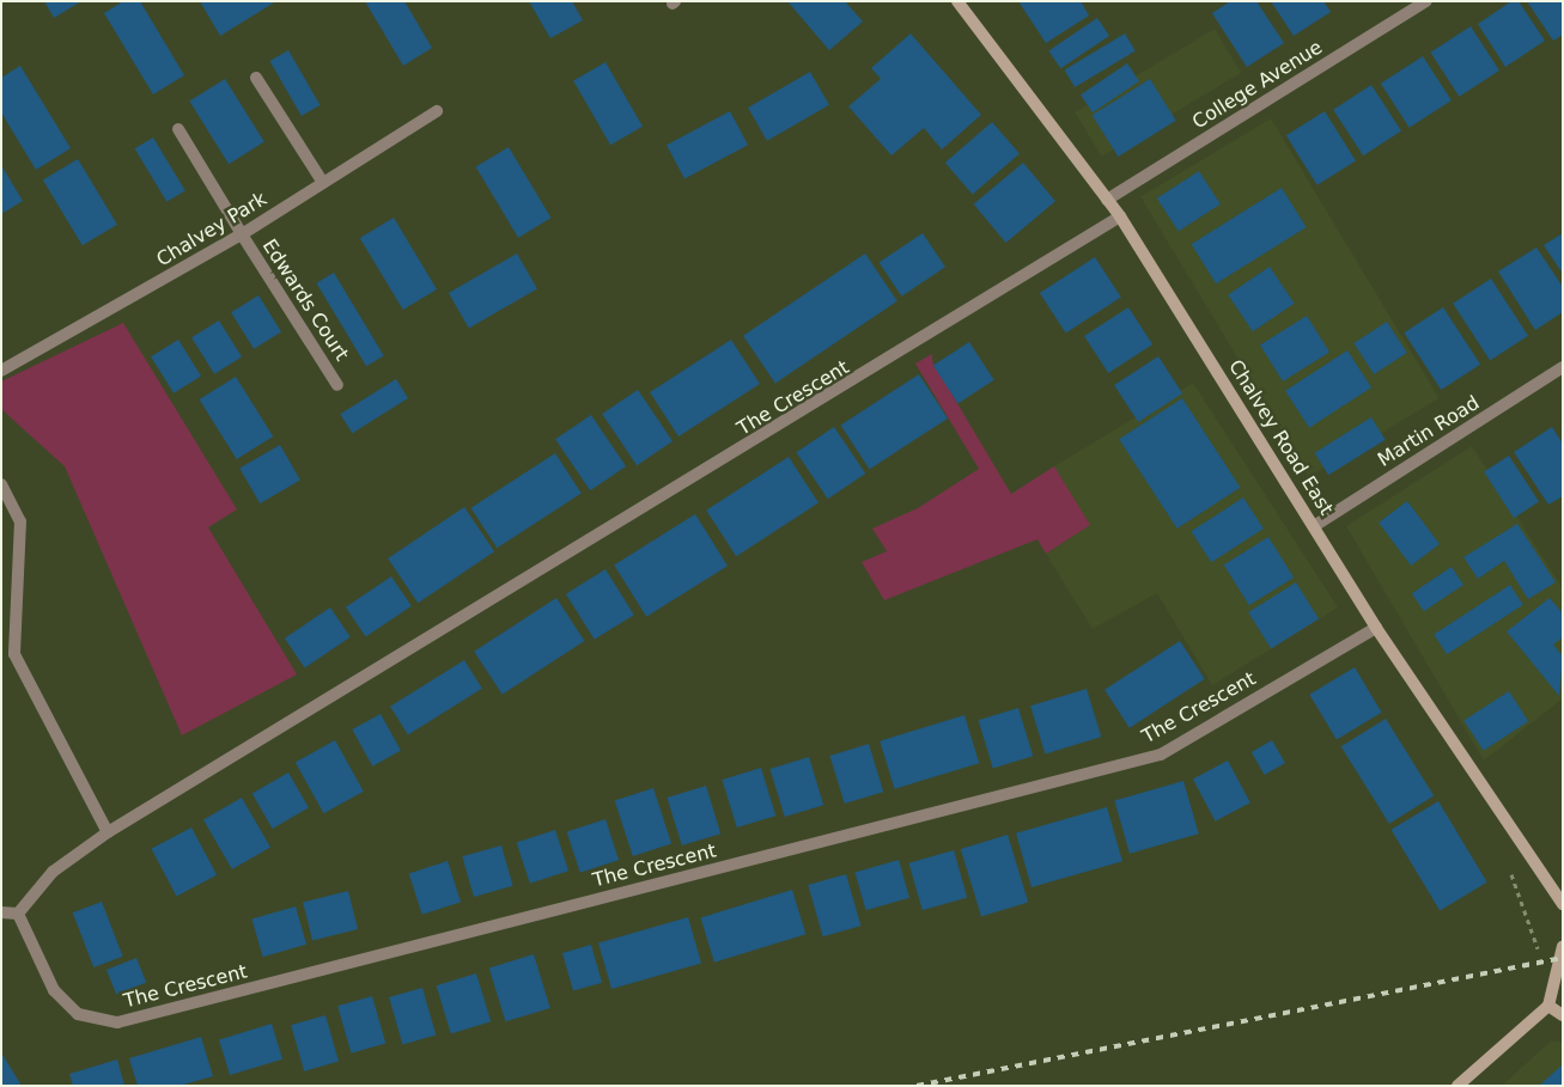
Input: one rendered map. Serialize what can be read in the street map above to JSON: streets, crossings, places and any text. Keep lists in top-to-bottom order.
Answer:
{
  "streets": {
    "street": [
      "College Avenue",
      "Chalvey Park",
      "Edwards Court",
      "The Crescent",
      "Martin Road",
      "Chalvey Road East"
    ]
  },
  "crossings": [
    ["College Avenue", "Chalvey Road East"],
    ["Chalvey Park", "Edwards Court"],
    ["The Crescent", "Chalvey Road East"],
    ["Martin Road", "Chalvey Road East"]
  ]
}
